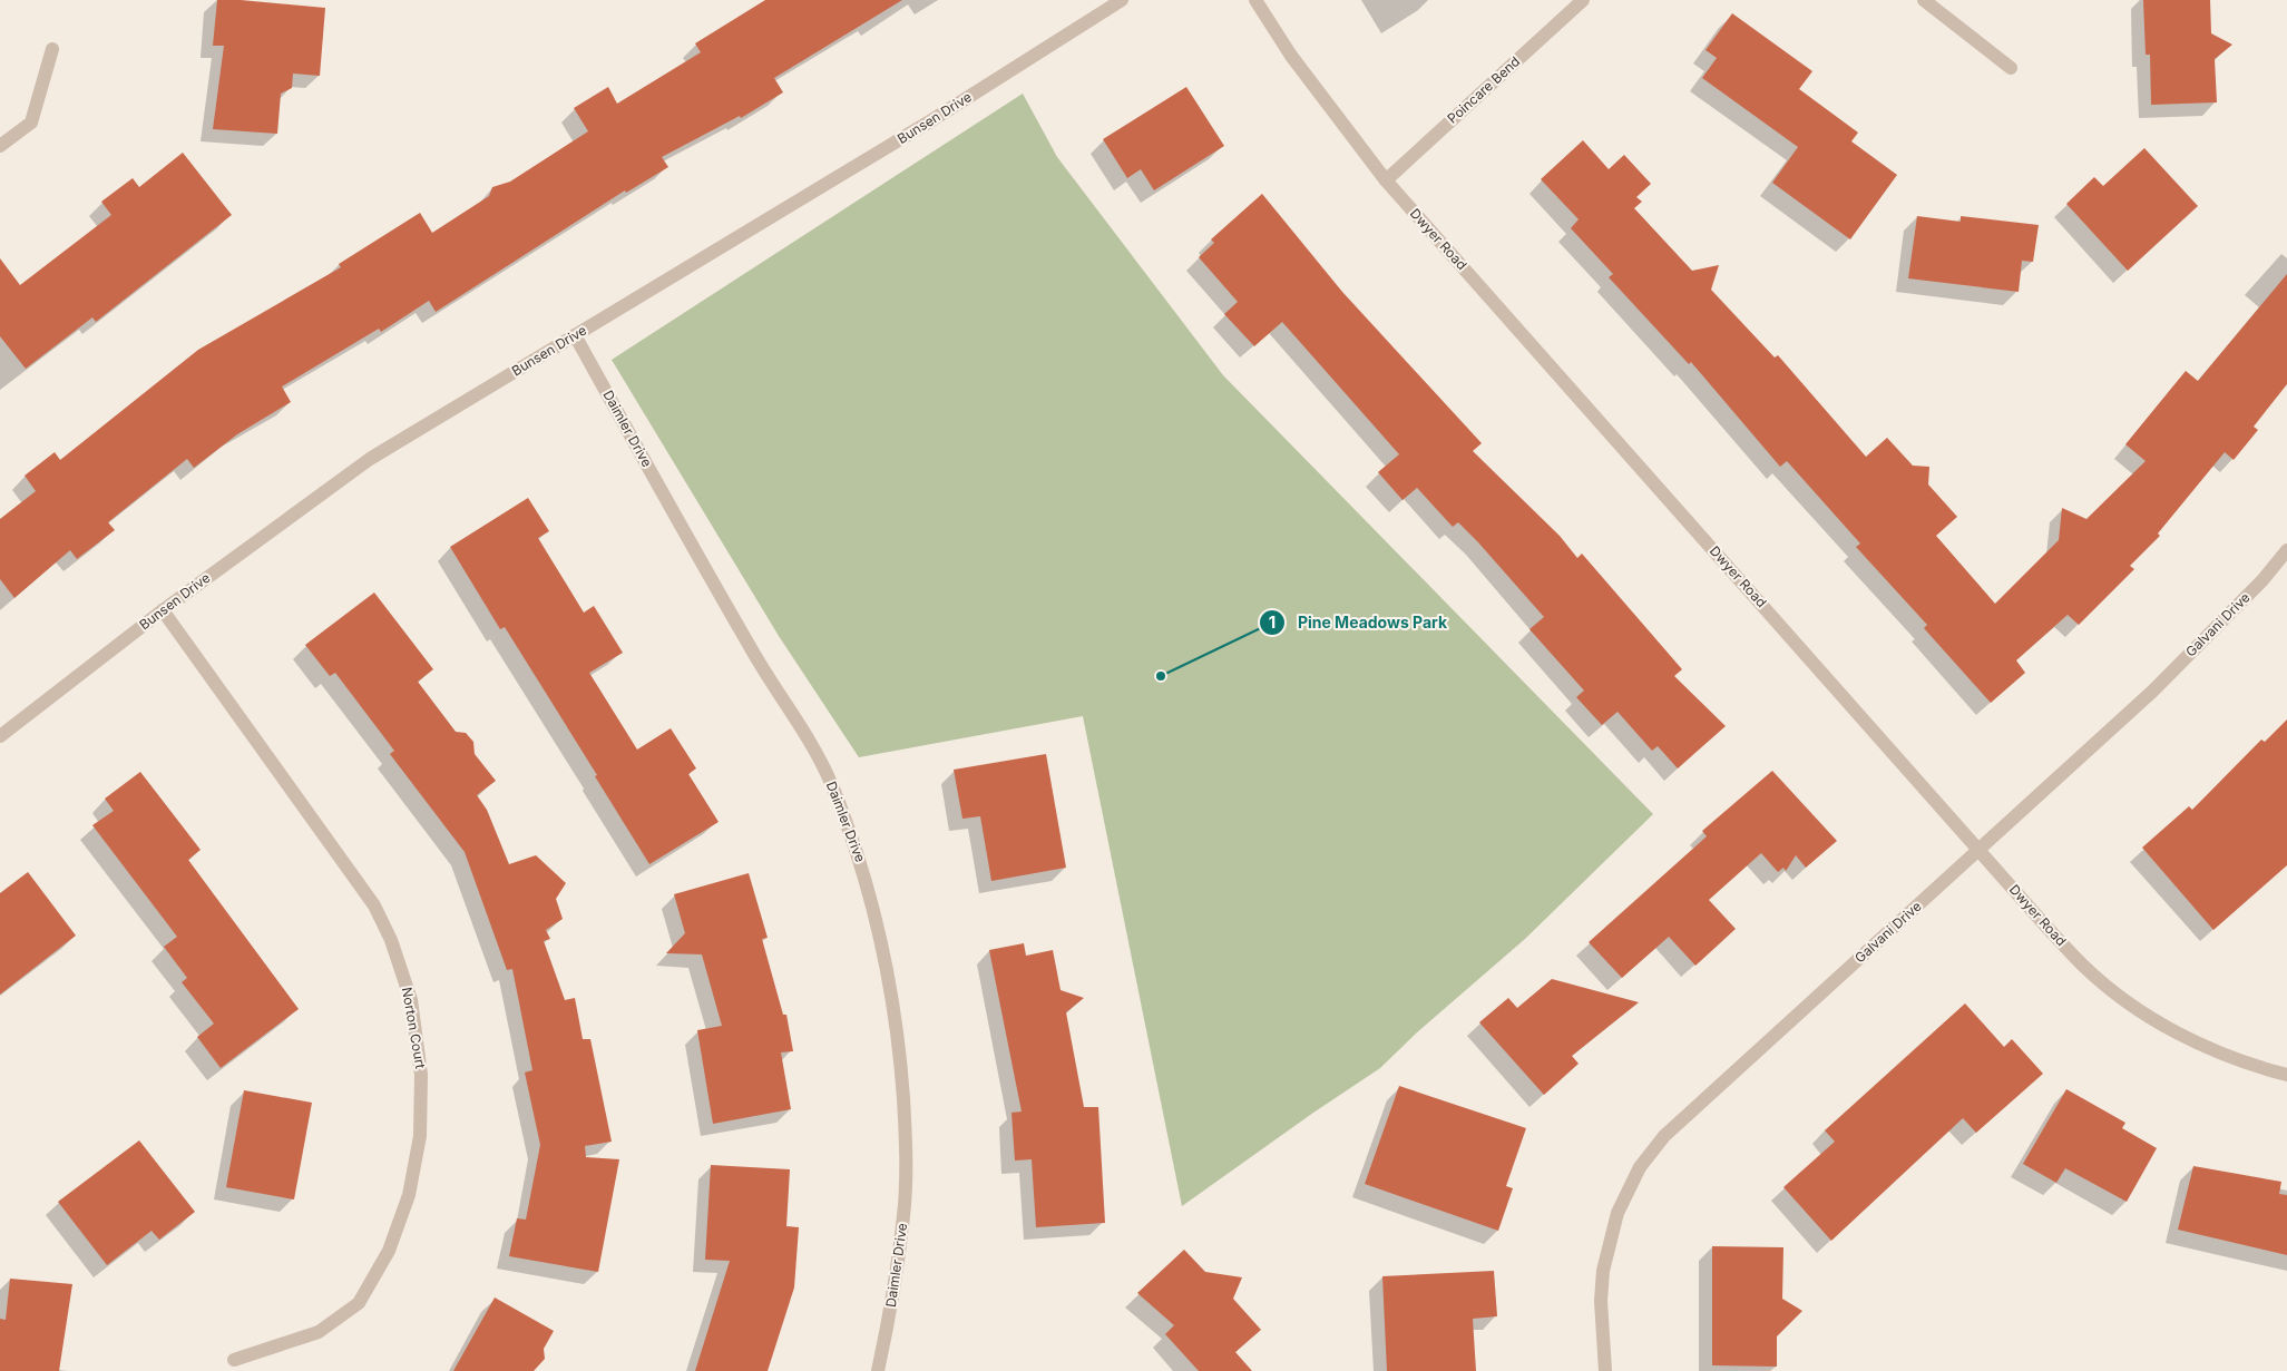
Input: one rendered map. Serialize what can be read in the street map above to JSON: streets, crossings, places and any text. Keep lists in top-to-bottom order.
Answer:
{
  "streets": {
    "street": [
      "Poincare Bend",
      "Bunsen Drive",
      "Dwyer Road",
      "Daimler Drive",
      "Galvani Drive",
      "Norton Court"
    ]
  },
  "crossings": [
    ["Poincare Bend", "Dwyer Road"],
    ["Bunsen Drive", "Daimler Drive"],
    ["Bunsen Drive", "Norton Court"],
    ["Dwyer Road", "Galvani Drive"]
  ],
  "places": ["Pine Meadows Park"]
}
